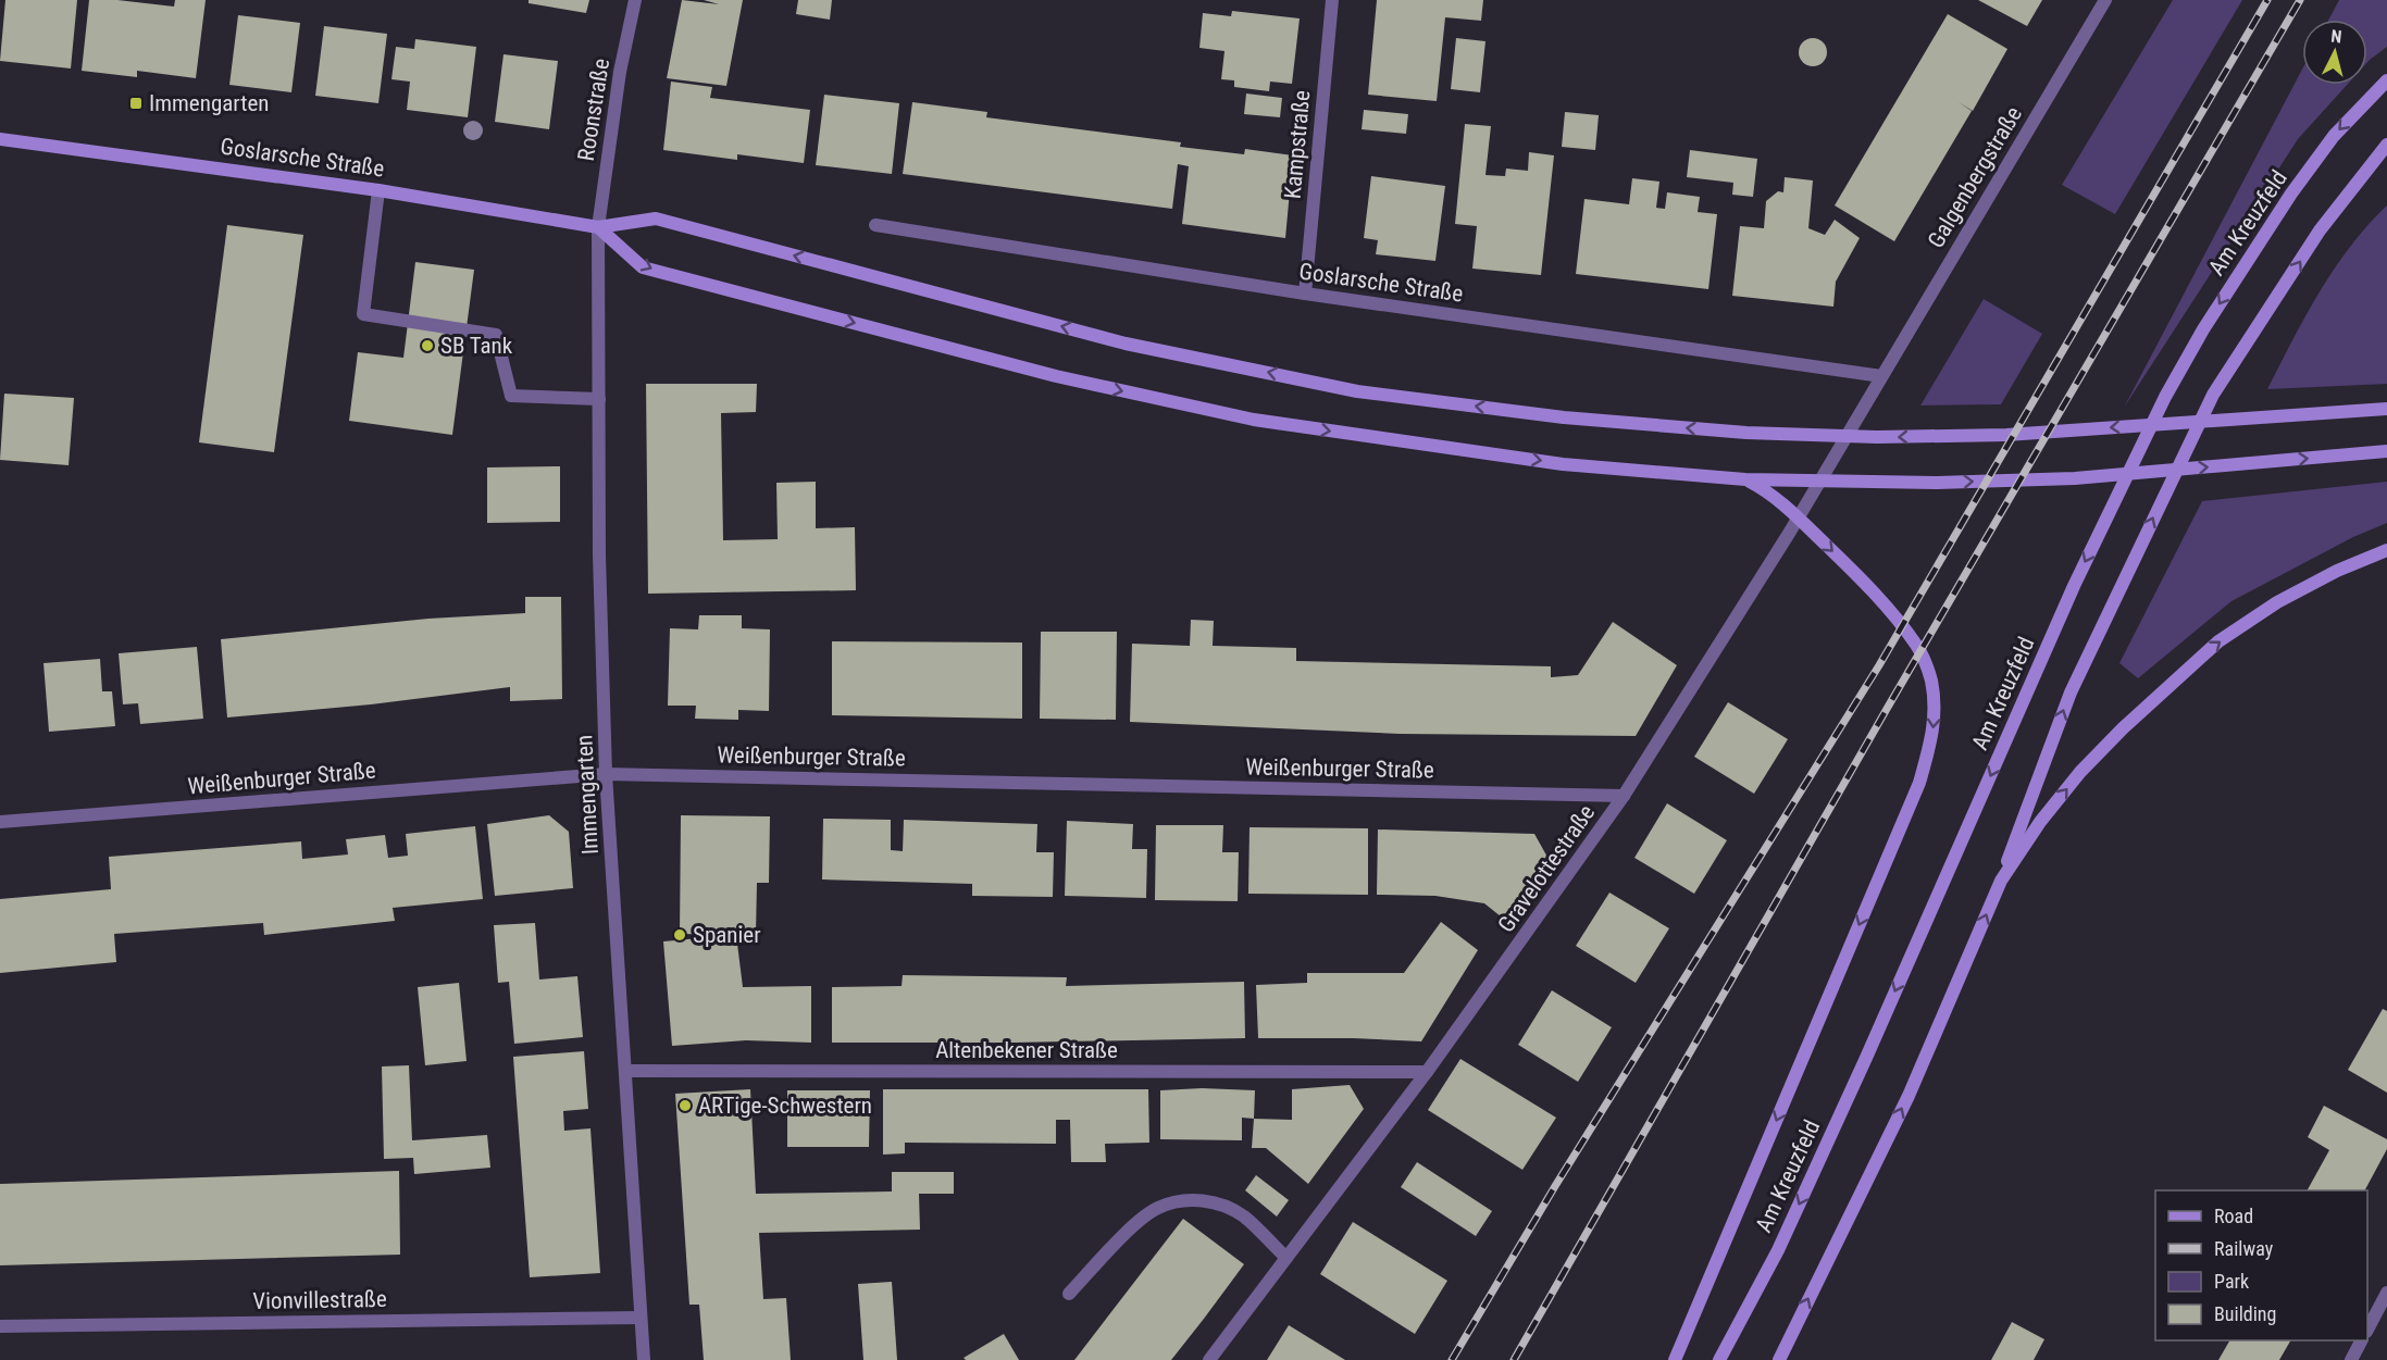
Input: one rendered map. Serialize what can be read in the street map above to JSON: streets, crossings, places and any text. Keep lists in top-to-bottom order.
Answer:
{
  "streets": {
    "main road": ["Goslarsche Straße", "Am Kreuzfeld"],
    "street": [
      "Roonstraße",
      "Kampstraße",
      "Galgenbergstraße",
      "Weißenburger Straße",
      "Immengarten",
      "Gravelottestraße",
      "Altenbekener Straße",
      "Vionvillestraße"
    ]
  },
  "crossings": [
    ["Roonstraße", "Goslarsche Straße"],
    ["Roonstraße", "Immengarten"],
    ["Kampstraße", "Goslarsche Straße"],
    ["Goslarsche Straße", "Galgenbergstraße"],
    ["Goslarsche Straße", "Immengarten"],
    ["Goslarsche Straße", "Gravelottestraße"],
    ["Galgenbergstraße", "Gravelottestraße"],
    ["Weißenburger Straße", "Immengarten"],
    ["Weißenburger Straße", "Gravelottestraße"],
    ["Immengarten", "Altenbekener Straße"],
    ["Immengarten", "Vionvillestraße"],
    ["Gravelottestraße", "Altenbekener Straße"]
  ],
  "places": {
    "transit": ["Immengarten"],
    "other": ["SB Tank", "Spanier", "ARTige-Schwestern"]
  },
  "legend": [
    "Road",
    "Railway",
    "Park",
    "Building"
  ],
  "north": "top"
}
